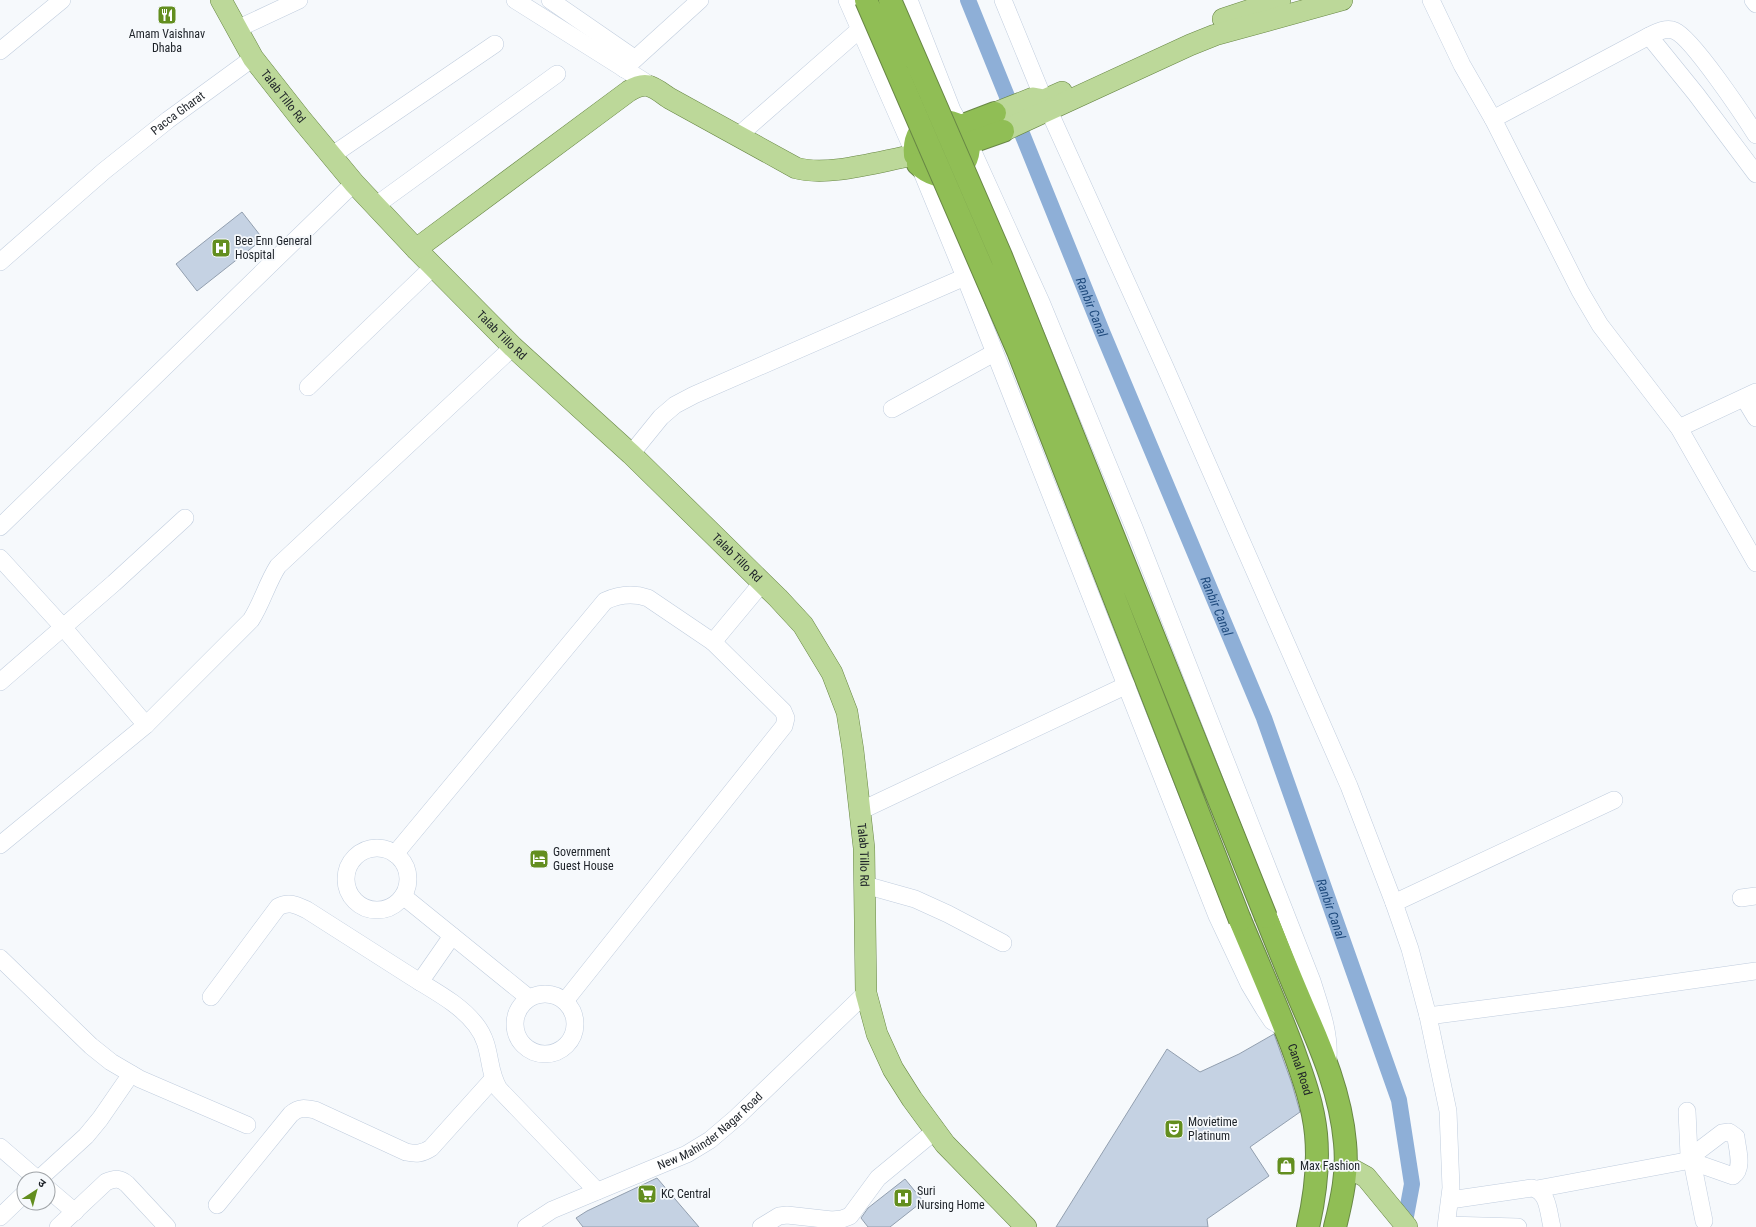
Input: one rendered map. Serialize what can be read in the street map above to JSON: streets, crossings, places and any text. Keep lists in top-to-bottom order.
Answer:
{
  "streets": {
    "highway": ["Canal Road"],
    "main road": ["Talab Tillo Rd"],
    "street": ["Pacca Gharat", "New Mahinder Nagar Road"]
  },
  "crossings": [
    ["Talab Tillo Rd", "Pacca Gharat"],
    ["Talab Tillo Rd", "New Mahinder Nagar Road"]
  ],
  "water": ["Ranbir Canal"],
  "places": {
    "restaurant": ["Amam Vaishnav Dhaba"],
    "hospital": ["Bee Enn General Hospital", "Suri Nursing Home"],
    "hotel": ["Government Guest House"],
    "theatre": ["Movietime Platinum"],
    "shop": ["Max Fashion"],
    "supermarket": ["KC Central"]
  },
  "north": "top right"
}
